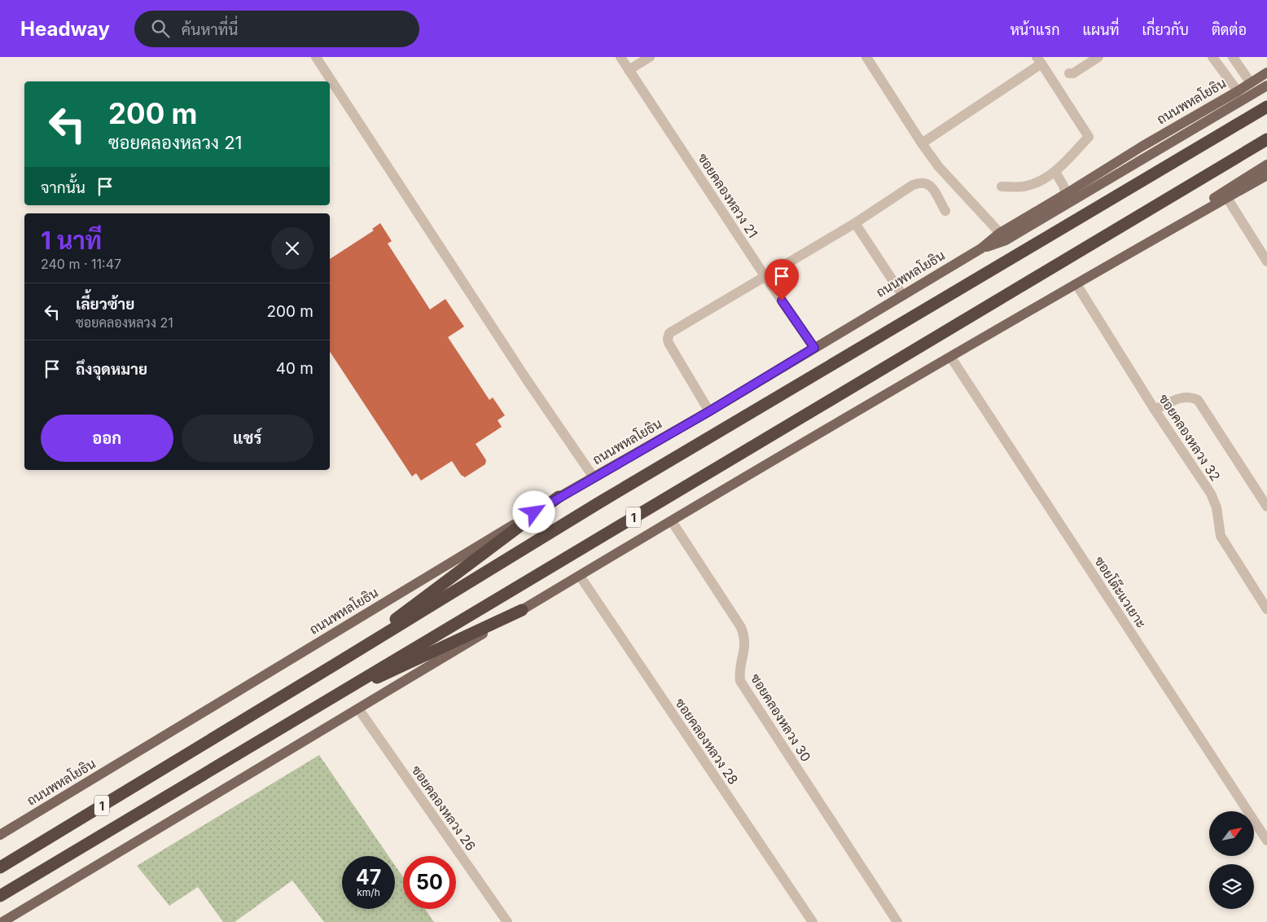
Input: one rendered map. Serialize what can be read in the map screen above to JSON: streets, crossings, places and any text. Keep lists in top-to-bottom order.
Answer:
{
  "streets": {
    "highway": ["1"],
    "main road": ["ถนนพหลโยธิน"],
    "street": [
      "ซอยคลองหลวง 21",
      "ซอยคลองหลวง 32",
      "ซอยโต๊ะแวเยาะ",
      "ซอยคลองหลวง 30",
      "ซอยคลองหลวง 28",
      "ซอยคลองหลวง 26"
    ]
  },
  "crossings": [
    ["ถนนพหลโยธิน", "ซอยคลองหลวง 21"],
    ["ซอยคลองหลวง 32", "1"],
    ["1", "ซอยโต๊ะแวเยาะ"],
    ["1", "ซอยคลองหลวง 30"],
    ["1", "ซอยคลองหลวง 28"],
    ["1", "ซอยคลองหลวง 26"]
  ],
  "north": "top right",
  "page": {
    "header": "Headway",
    "search": "ค้นหาที่นี่",
    "nav": [
      "หน้าแรก",
      "แผนที่",
      "เกี่ยวกับ",
      "ติดต่อ"
    ],
    "turn": ["200 m", "ซอยคลองหลวง 21"],
    "then": "จากนั้น",
    "heading": ["1 นาที", "240 m · 11:47"],
    "list": [
      {
        "name": "เลี้ยวซ้าย",
        "note": "ซอยคลองหลวง 21",
        "value": "200 m"
      },
      {
        "name": "ถึงจุดหมาย",
        "value": "40 m"
      }
    ],
    "buttons": ["ออก", "แชร์"],
    "speed": "47 km/h",
    "limit": "50"
  }
}
